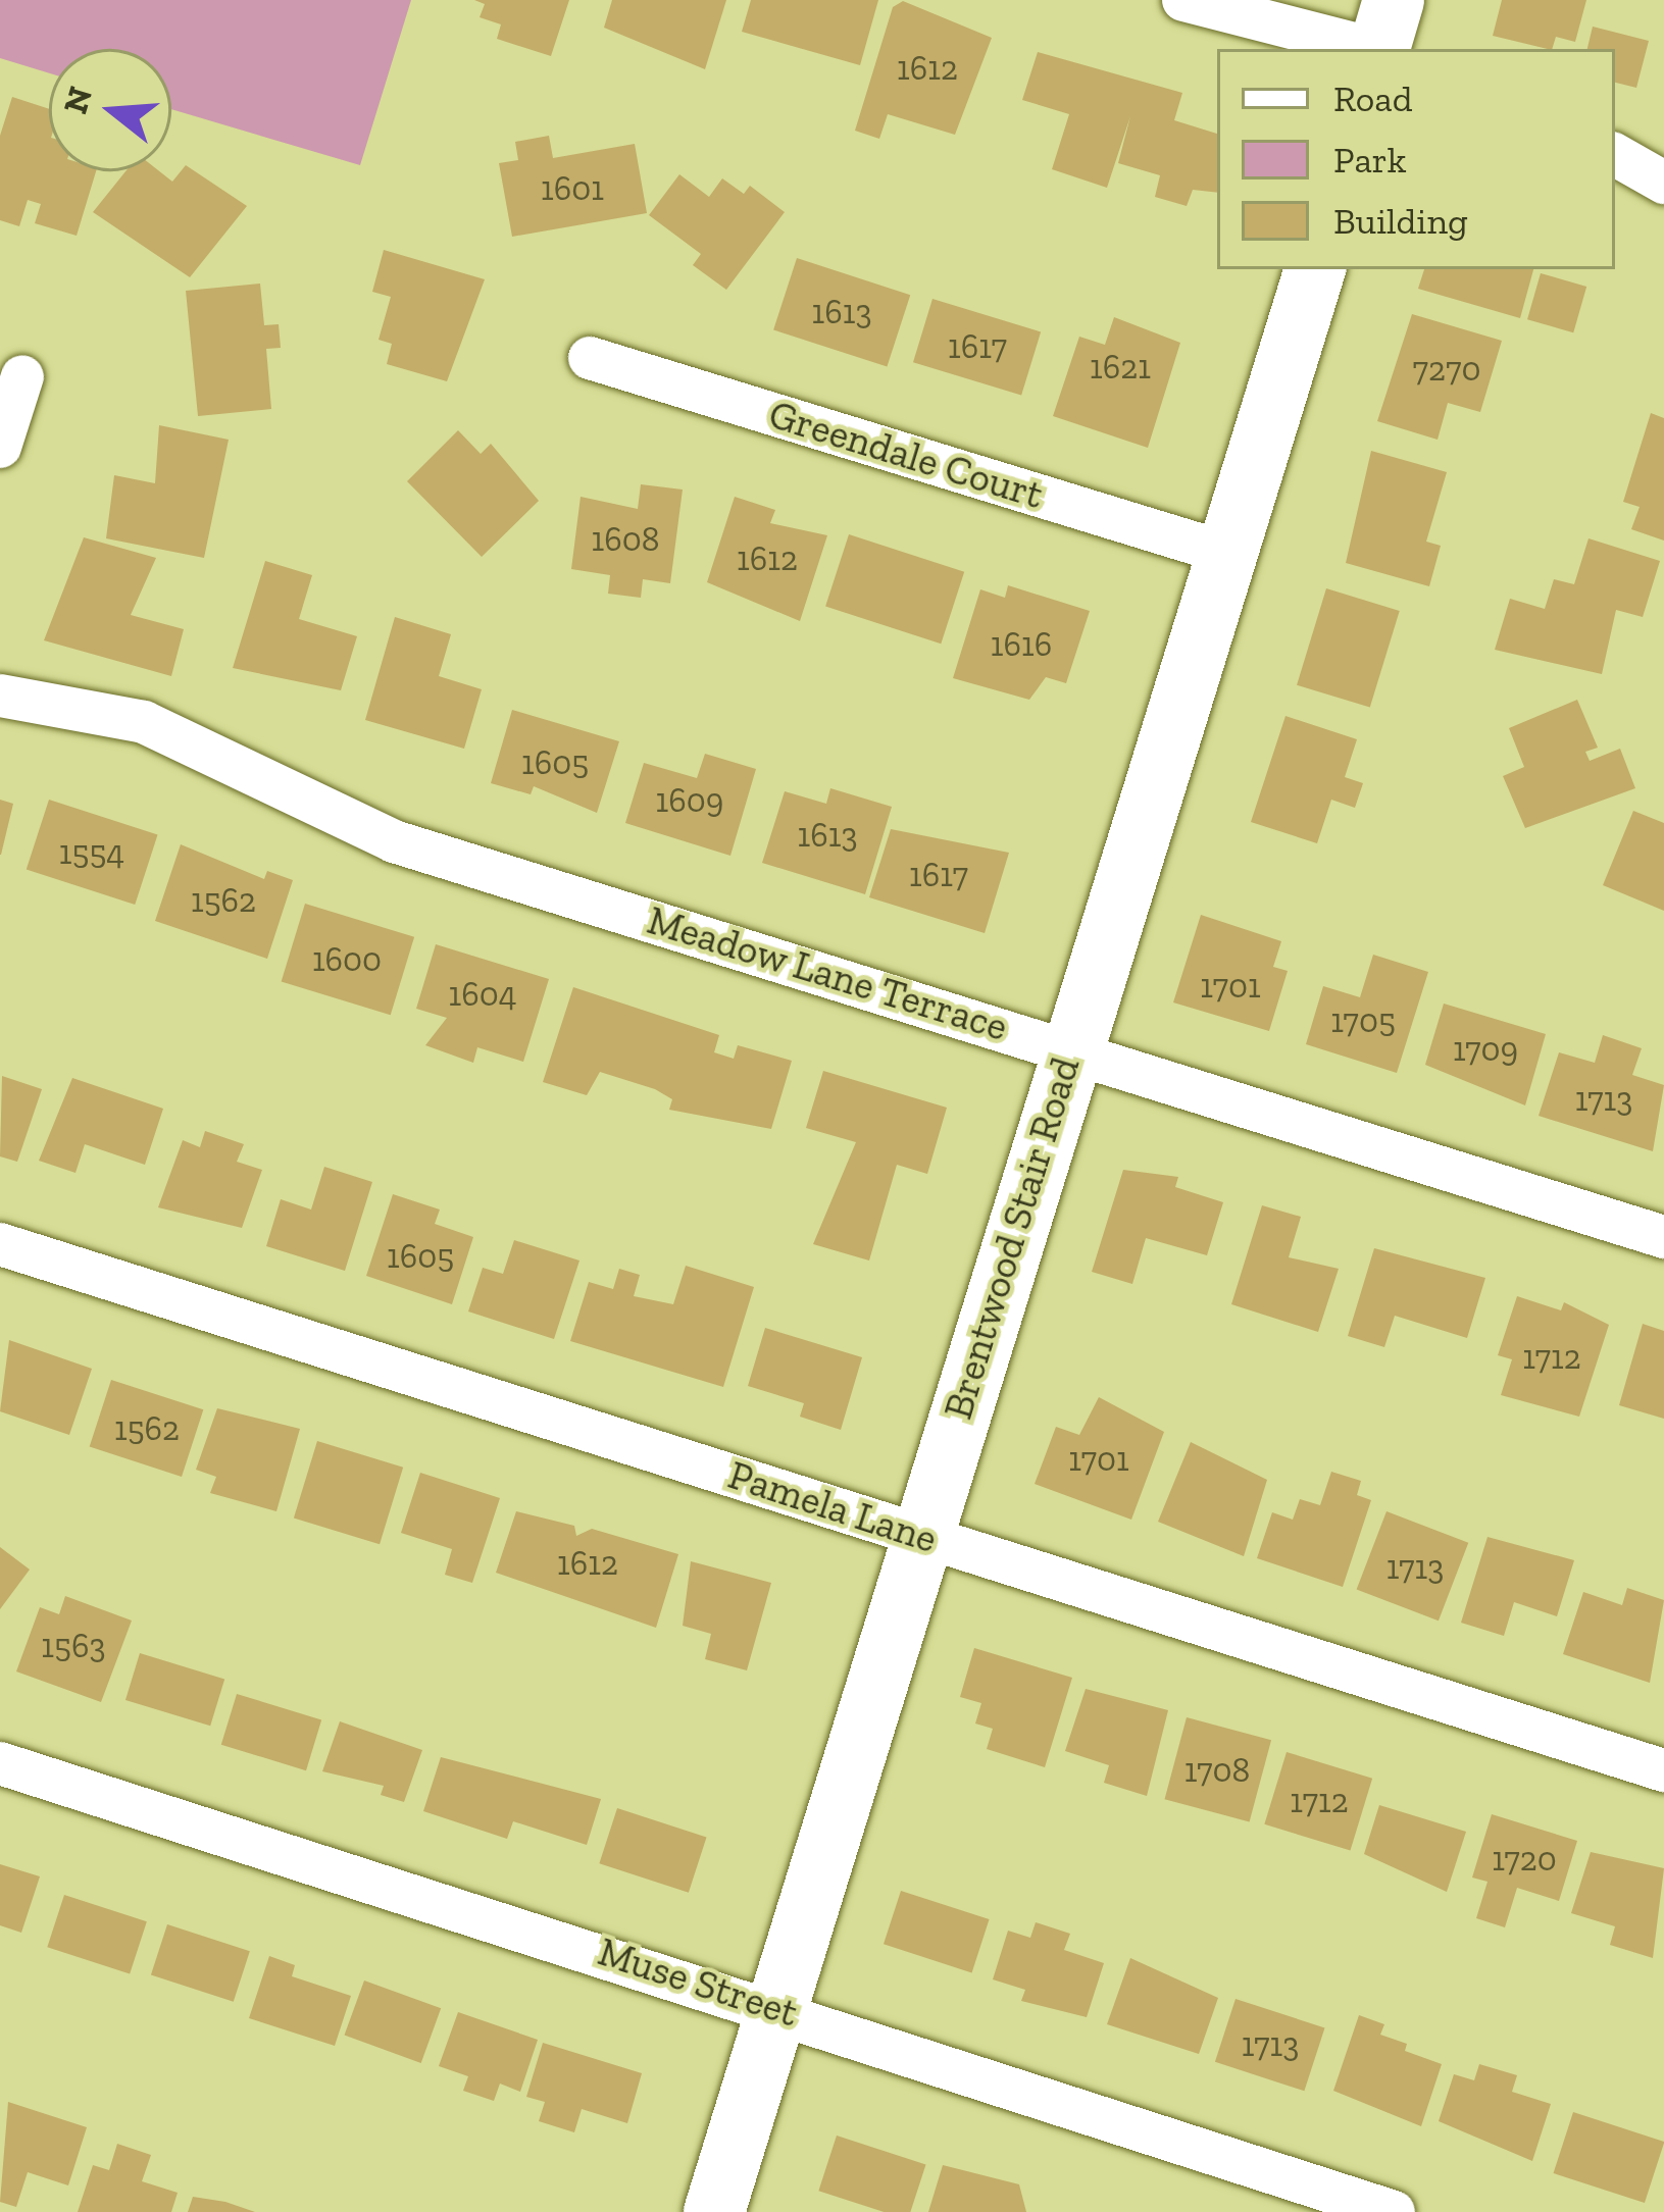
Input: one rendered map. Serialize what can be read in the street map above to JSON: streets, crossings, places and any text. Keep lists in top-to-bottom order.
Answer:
{
  "streets": {
    "main road": ["Brentwood Stair Road"],
    "street": [
      "Greendale Court",
      "Meadow Lane Terrace",
      "Pamela Lane",
      "Muse Street"
    ]
  },
  "crossings": [
    ["Greendale Court", "Brentwood Stair Road"],
    ["Meadow Lane Terrace", "Brentwood Stair Road"],
    ["Brentwood Stair Road", "Pamela Lane"],
    ["Brentwood Stair Road", "Muse Street"]
  ],
  "house_numbers": [
    "1612",
    "1601",
    "1613",
    "1617",
    "1621",
    "7270",
    "1608",
    "1612",
    "1616",
    "1605",
    "1609",
    "1613",
    "1554",
    "1617",
    "1562",
    "1600",
    "1701",
    "1604",
    "1705",
    "1709",
    "1713",
    "1605",
    "1712",
    "1562",
    "1701",
    "1612",
    "1713",
    "1563",
    "1708",
    "1712",
    "1720",
    "1713"
  ],
  "legend": ["Road", "Park", "Building"],
  "north": "left"
}
